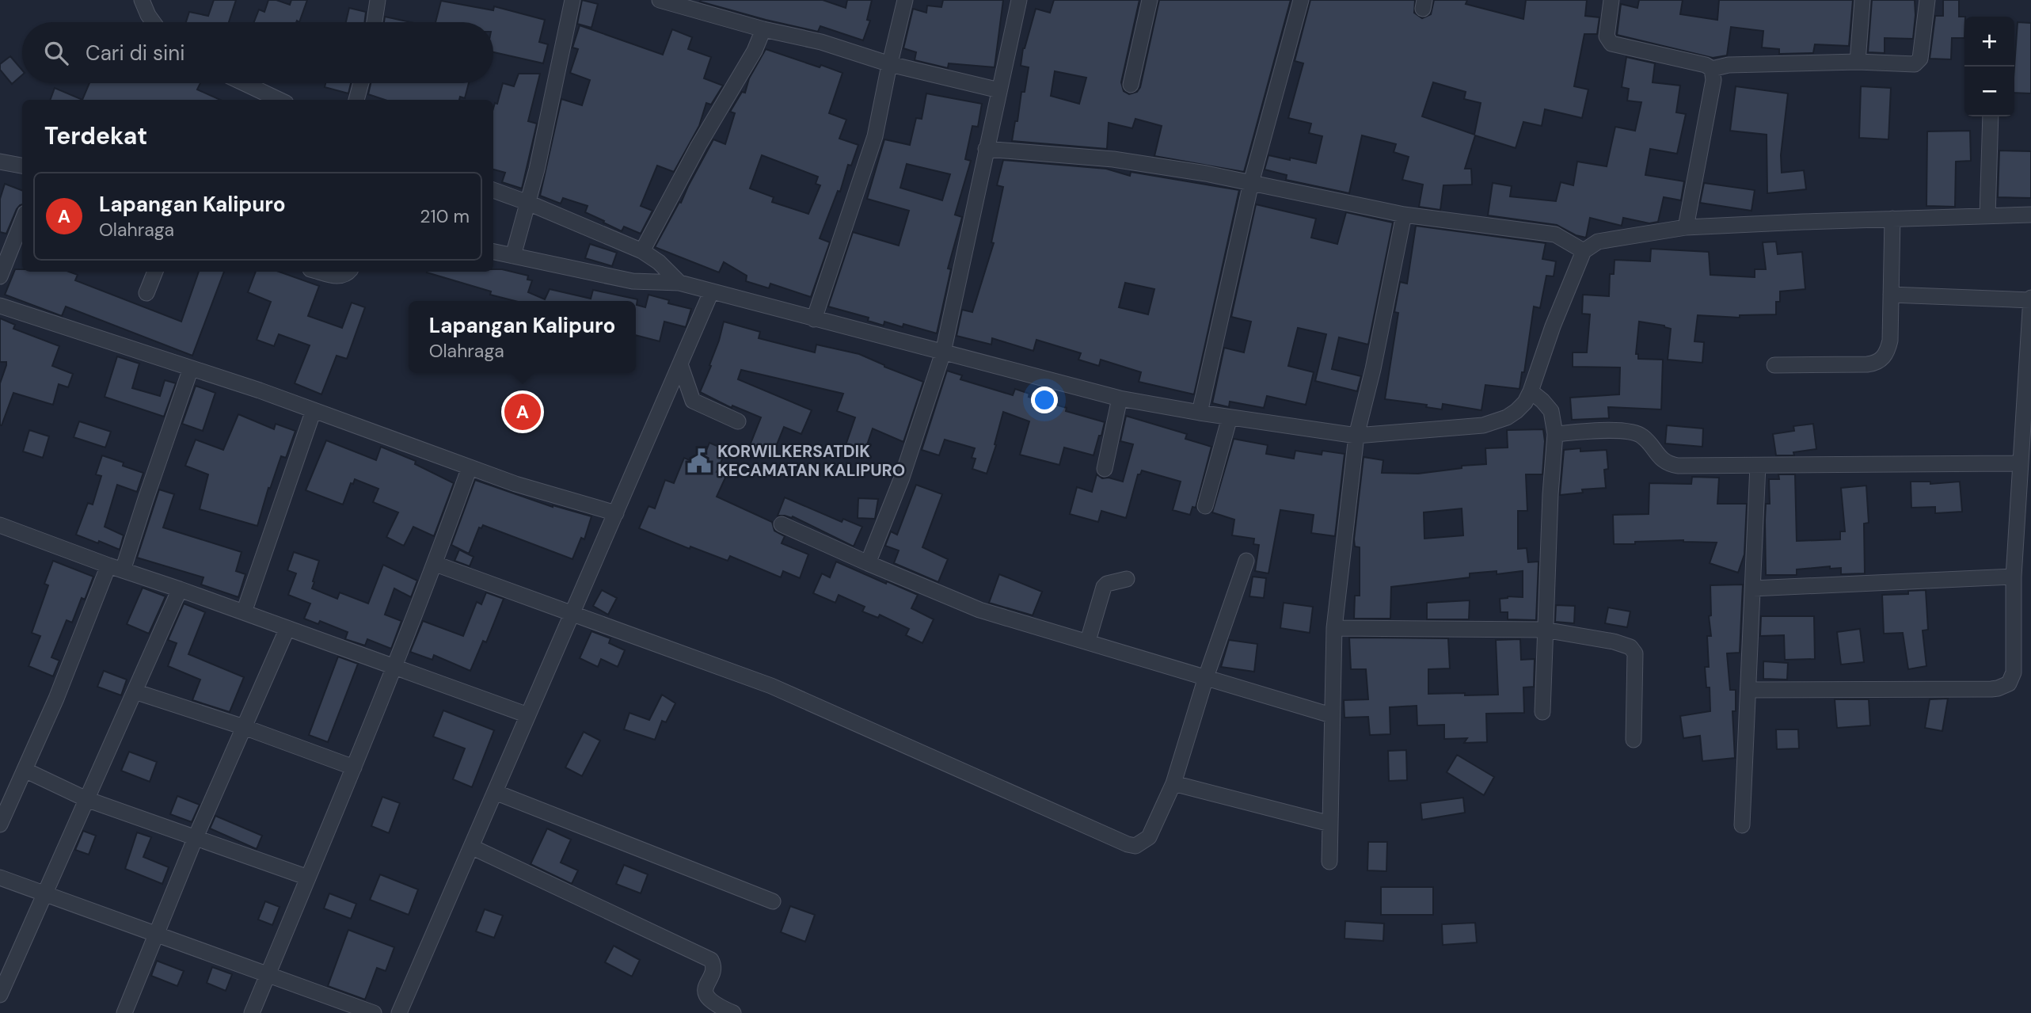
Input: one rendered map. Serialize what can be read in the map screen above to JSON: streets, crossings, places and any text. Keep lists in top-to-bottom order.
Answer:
{
  "places": {
    "public building": ["KORWILKERSATDIK KECAMATAN KALIPURO"]
  },
  "page": {
    "map_buttons": ["+", "−"],
    "search": "Cari di sini",
    "heading": "Terdekat",
    "list": [
      {
        "mark": "A",
        "name": "Lapangan Kalipuro",
        "note": "Olahraga",
        "value": "210 m"
      }
    ],
    "popup": ["Lapangan Kalipuro", "Olahraga"],
    "pins": "A"
  }
}
